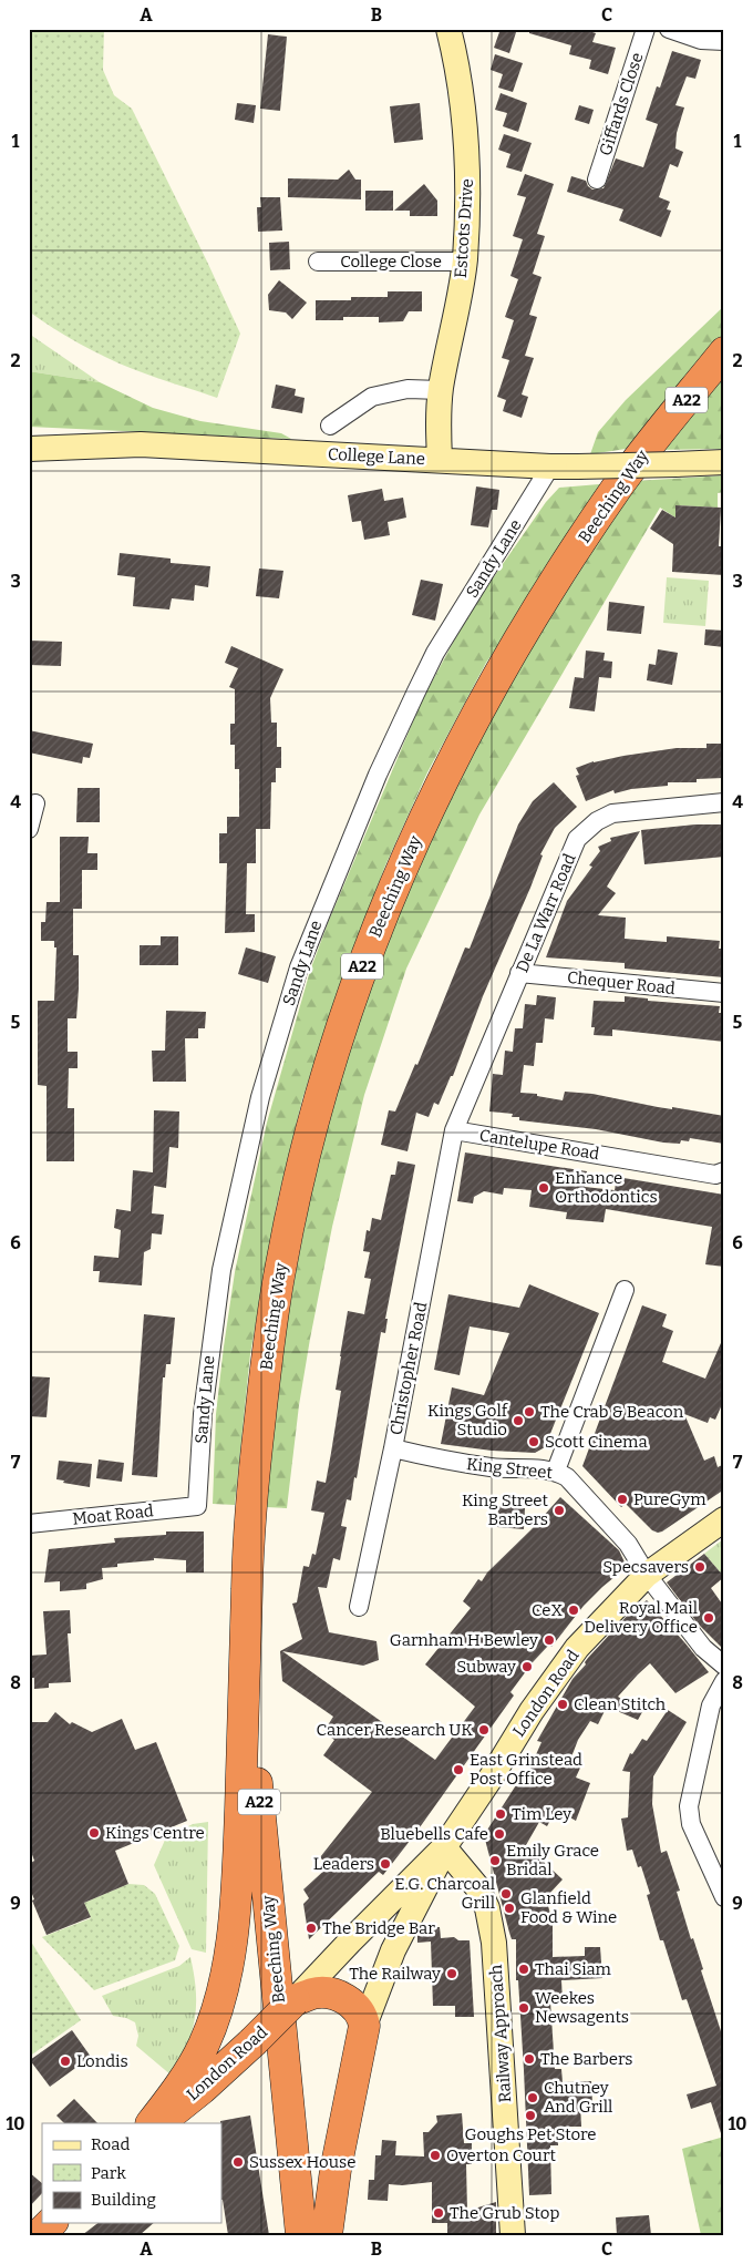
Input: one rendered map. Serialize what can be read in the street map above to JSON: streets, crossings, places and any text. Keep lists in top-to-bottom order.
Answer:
{
  "streets": {
    "highway": ["A22", "Beeching Way", "London Road"],
    "street": [
      "Giffards Close",
      "Estcots Drive",
      "College Close",
      "College Lane",
      "Sandy Lane",
      "De La Warr Road",
      "Chequer Road",
      "Cantelupe Road",
      "Christopher Road",
      "King Street",
      "Moat Road",
      "Railway Approach"
    ]
  },
  "crossings": [
    ["Estcots Drive", "College Close"],
    ["Estcots Drive", "College Lane"],
    ["College Lane", "Sandy Lane"],
    ["Sandy Lane", "Moat Road"],
    ["De La Warr Road", "Chequer Road"],
    ["De La Warr Road", "Cantelupe Road"],
    ["De La Warr Road", "Christopher Road"],
    ["Cantelupe Road", "Christopher Road"],
    ["Christopher Road", "King Street"],
    ["King Street", "London Road"],
    ["London Road", "Railway Approach"]
  ],
  "places": [
    "Enhance Orthodontics",
    "The Crab & Beacon",
    "Kings Golf Studio",
    "Scott Cinema",
    "PureGym",
    "King Street Barbers",
    "Specsavers",
    "CeX",
    "Royal Mail Delivery Office",
    "Garnham H Bewley",
    "Subway",
    "Clean Stitch",
    "Cancer Research UK",
    "East Grinstead Post Office",
    "Tim Ley",
    "Kings Centre",
    "Bluebells Cafe",
    "Emily Grace Bridal",
    "Leaders",
    "E.G. Charcoal Grill",
    "Glanfield Food & Wine",
    "The Bridge Bar",
    "Thai Siam",
    "The Railway",
    "Weekes Newsagents",
    "The Barbers",
    "Londis",
    "Chutney And Grill",
    "Goughs Pet Store",
    "Overton Court",
    "Sussex House",
    "The Grub Stop"
  ],
  "legend": ["Road", "Park", "Building"],
  "grid": {
    "columns": ["A", "B", "C"],
    "rows": [
      "1",
      "2",
      "3",
      "4",
      "5",
      "6",
      "7",
      "8",
      "9",
      "10"
    ]
  }
}
